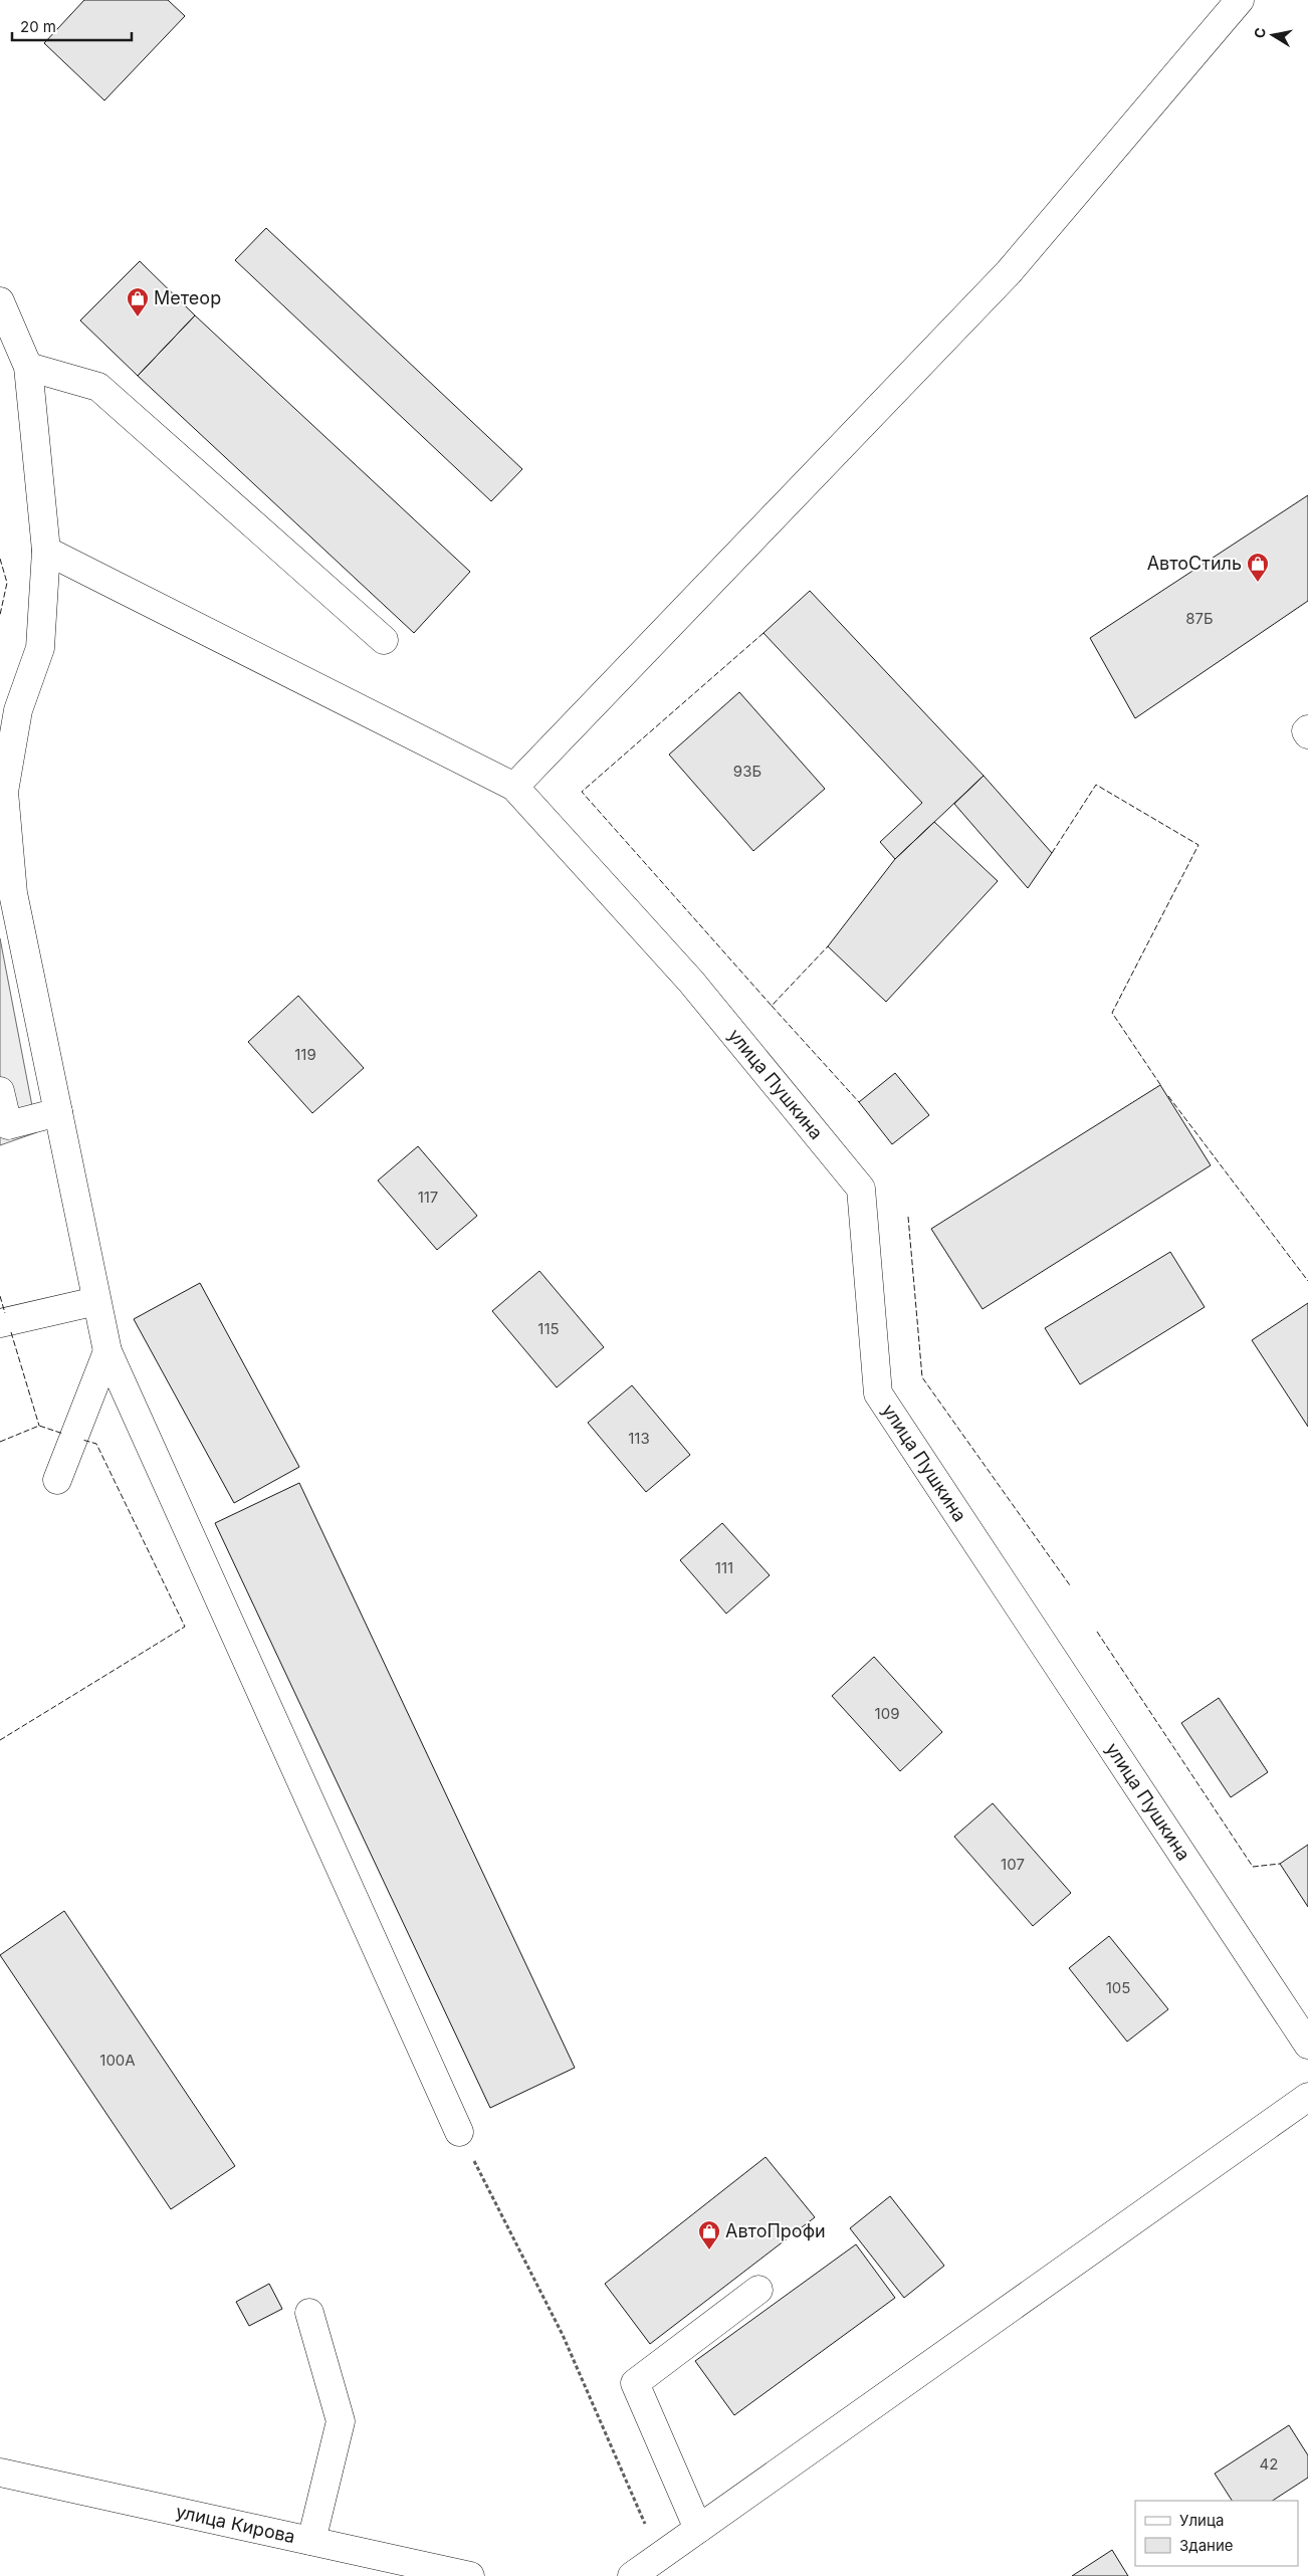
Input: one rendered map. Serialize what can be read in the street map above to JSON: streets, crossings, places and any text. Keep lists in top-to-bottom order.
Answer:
{
  "streets": {
    "street": ["улица Пушкина", "улица Кирова"]
  },
  "places": {
    "shop": ["Метеор", "АвтоСтиль", "АвтоПрофи"]
  },
  "house_numbers": [
    "87Б",
    "93Б",
    "119",
    "117",
    "115",
    "113",
    "111",
    "109",
    "107",
    "105",
    "100А",
    "42"
  ],
  "legend": ["Улица", "Здание"],
  "scale_bar": "20 m",
  "north": "left"
}
